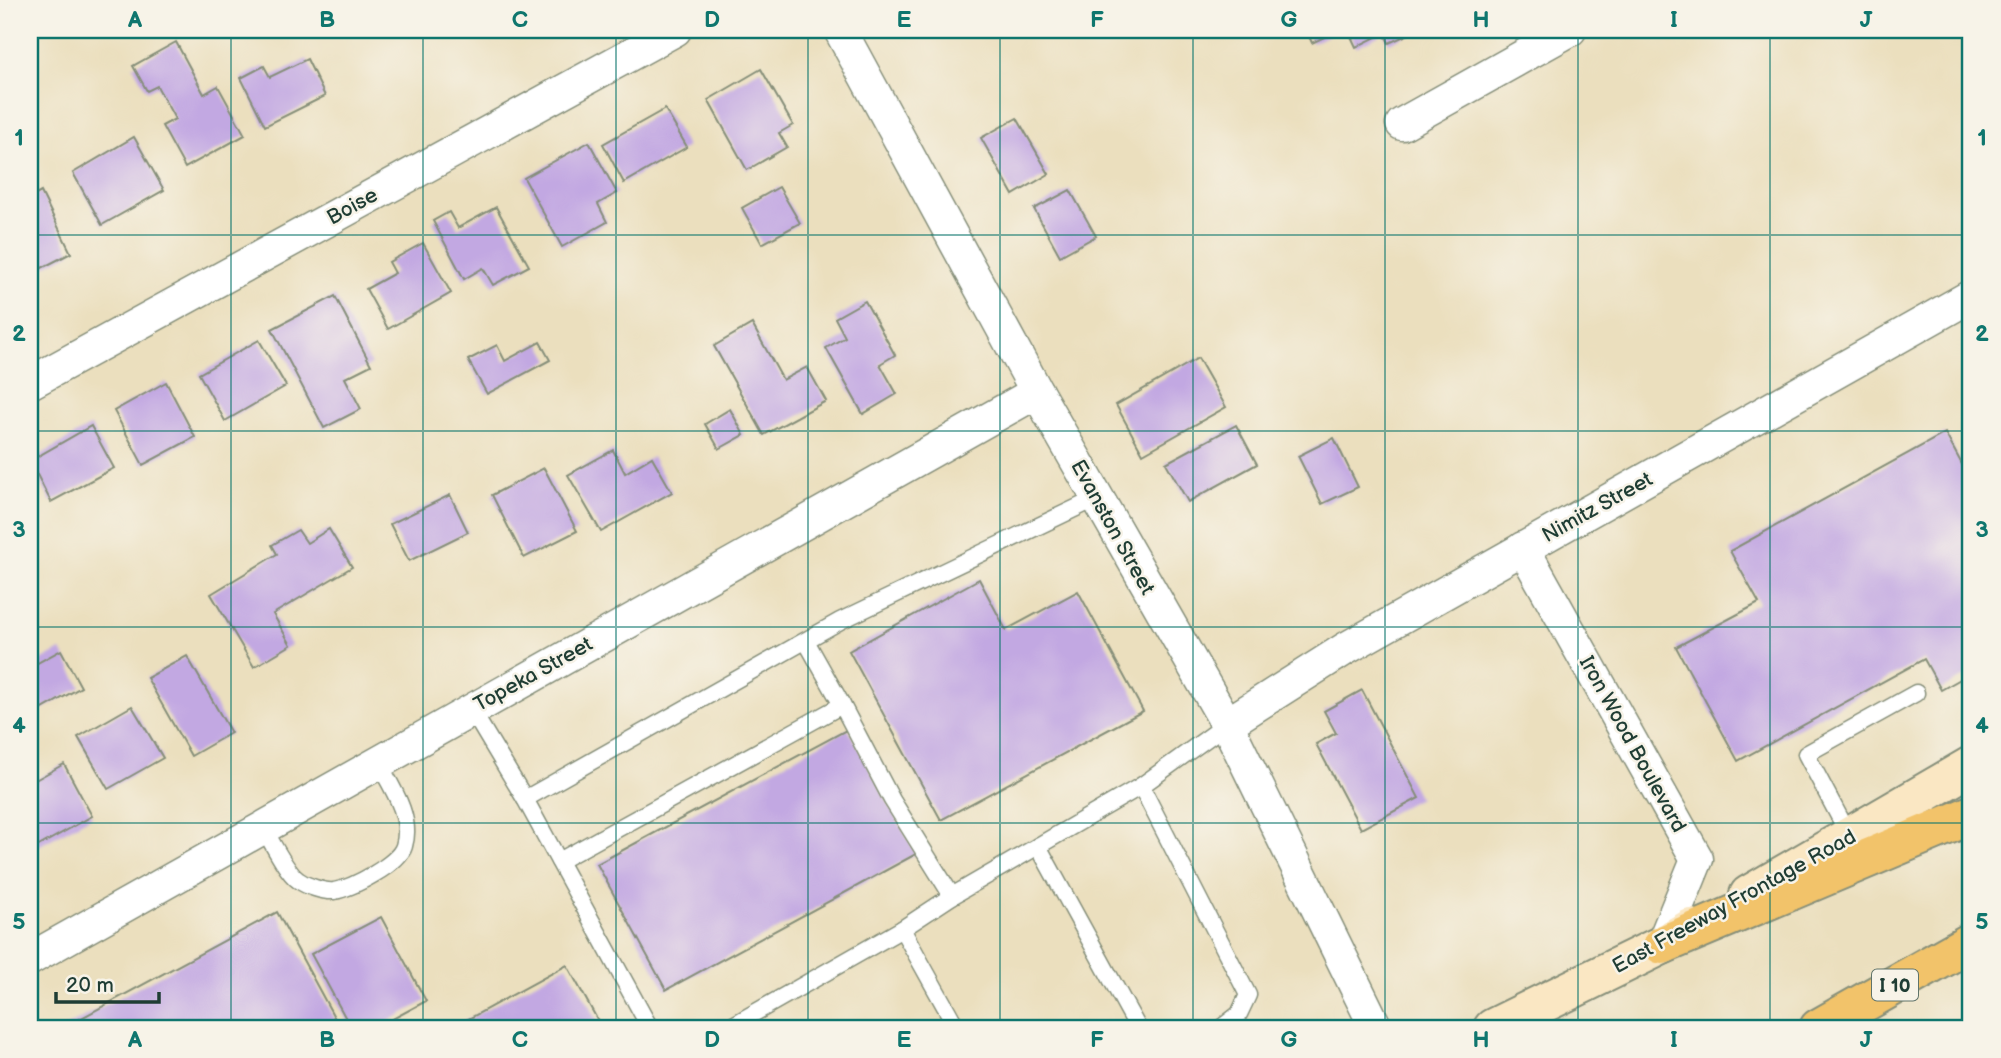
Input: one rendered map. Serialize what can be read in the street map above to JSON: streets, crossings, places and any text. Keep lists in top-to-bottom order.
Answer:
{
  "streets": {
    "highway": ["I 10"],
    "main road": ["East Freeway Frontage Road"],
    "street": [
      "Boise",
      "Nimitz Street",
      "Evanston Street",
      "Topeka Street",
      "Iron Wood Boulevard"
    ]
  },
  "crossings": [
    ["Nimitz Street", "Evanston Street"],
    ["Nimitz Street", "Iron Wood Boulevard"],
    ["Evanston Street", "Topeka Street"],
    ["Iron Wood Boulevard", "East Freeway Frontage Road"]
  ],
  "scale_bar": "20 m",
  "grid": {
    "columns": [
      "A",
      "B",
      "C",
      "D",
      "E",
      "F",
      "G",
      "H",
      "I",
      "J"
    ],
    "rows": [
      "1",
      "2",
      "3",
      "4",
      "5"
    ]
  }
}
